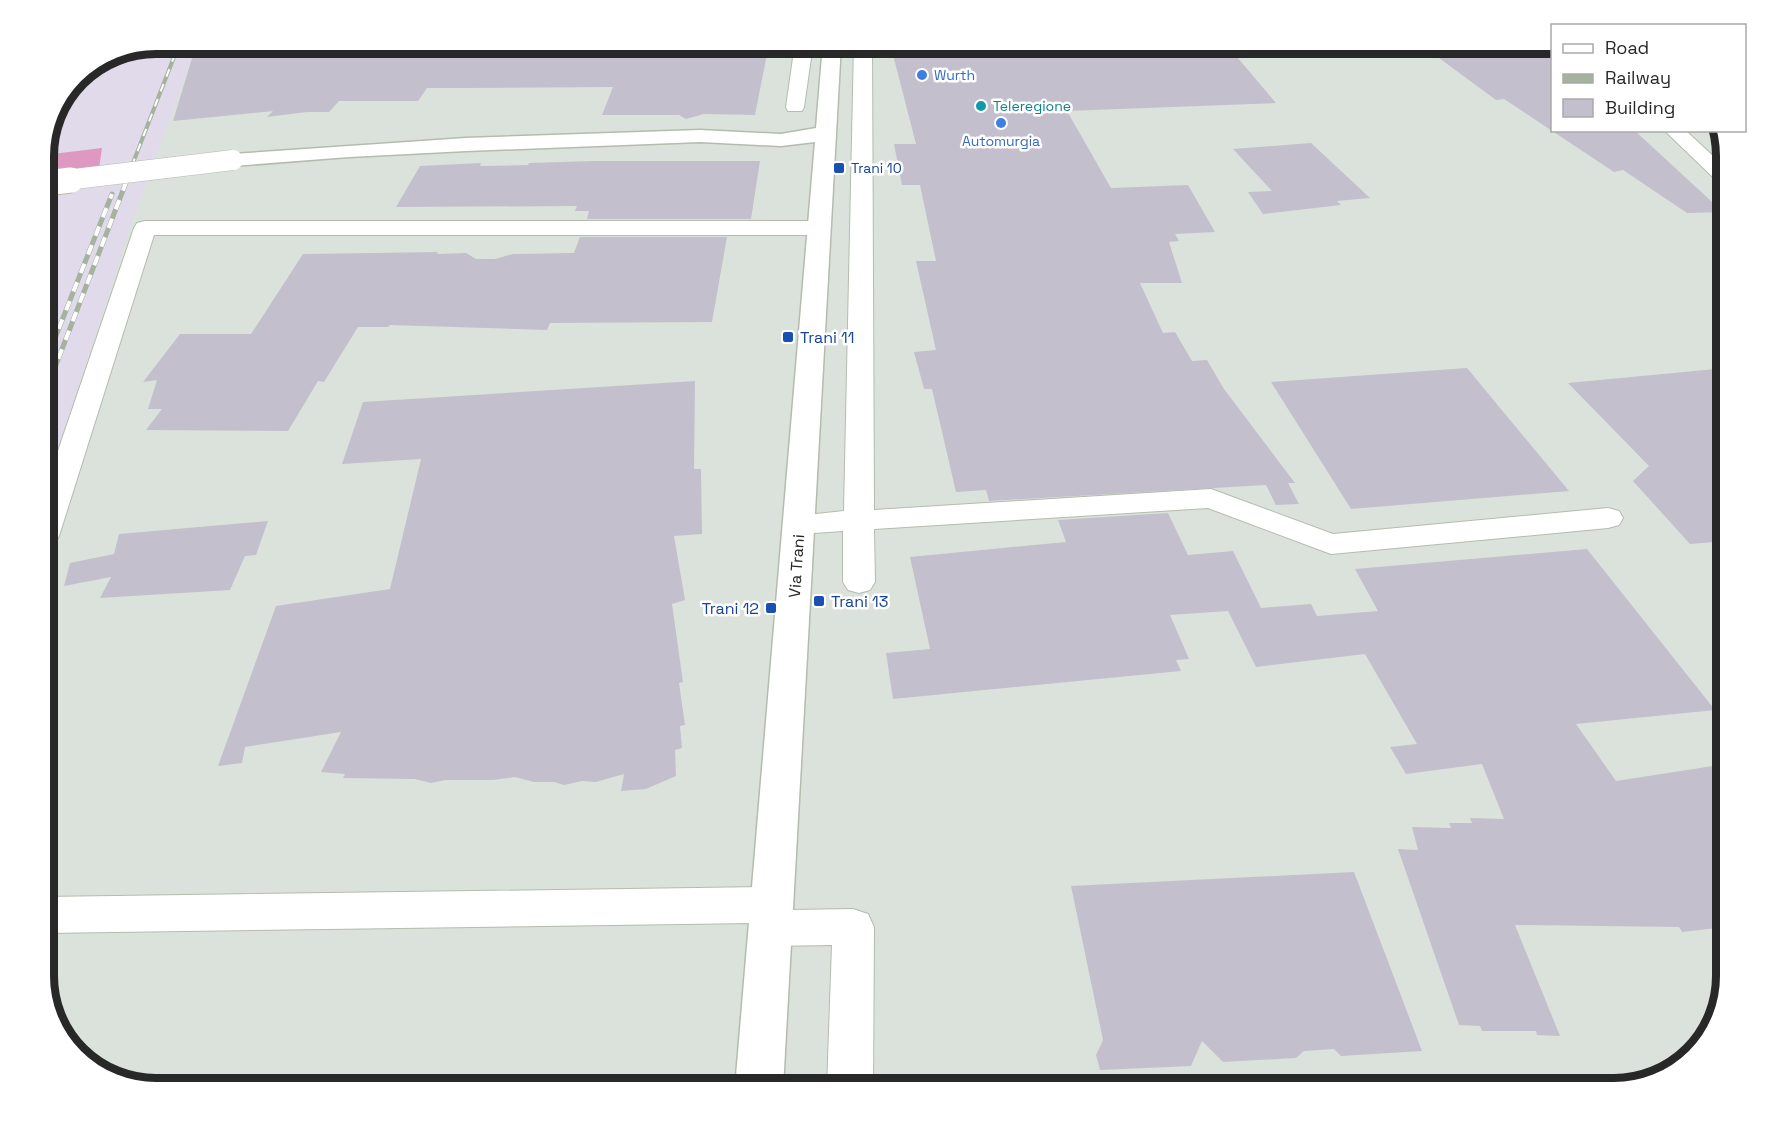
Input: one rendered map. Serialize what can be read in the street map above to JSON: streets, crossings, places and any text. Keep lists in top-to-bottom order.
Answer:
{
  "streets": {
    "main road": ["Via Trani"]
  },
  "places": {
    "other": ["Wurth", "Teleregione", "Automurgia"],
    "transit": [
      "Trani 10",
      "Trani 11",
      "Trani 13",
      "Trani 12"
    ]
  },
  "legend": ["Road", "Railway", "Building"]
}
